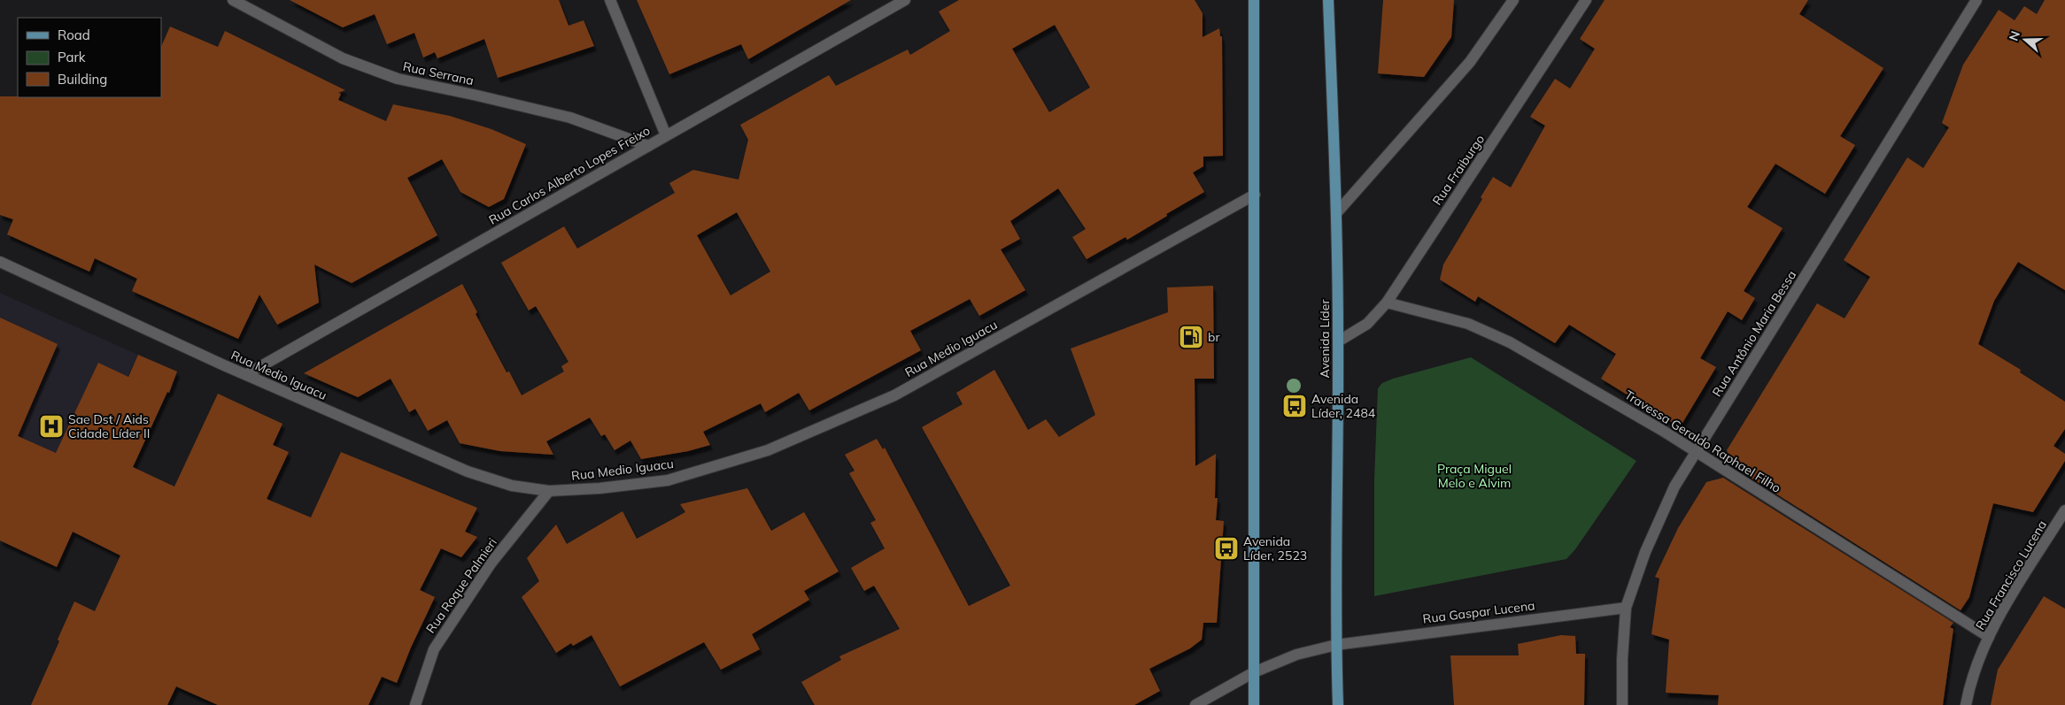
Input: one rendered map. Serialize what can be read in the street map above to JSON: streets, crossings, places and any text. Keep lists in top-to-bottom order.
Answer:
{
  "streets": {
    "main road": ["Avenida Líder"],
    "street": [
      "Rua Serrana",
      "Rua Fraiburgo",
      "Rua Carlos Alberto Lopes Freixo",
      "Rua Antônio Maria Bessa",
      "Rua Medio Iguacu",
      "Travessa Geraldo Raphael Filho",
      "Rua Francisco Lucena",
      "Rua Roque Palmieri",
      "Rua Gaspar Lucena"
    ]
  },
  "crossings": [
    ["Rua Serrana", "Rua Carlos Alberto Lopes Freixo"],
    ["Rua Fraiburgo", "Avenida Líder"],
    ["Rua Fraiburgo", "Travessa Geraldo Raphael Filho"],
    ["Rua Carlos Alberto Lopes Freixo", "Rua Medio Iguacu"],
    ["Rua Antônio Maria Bessa", "Travessa Geraldo Raphael Filho"],
    ["Rua Antônio Maria Bessa", "Rua Gaspar Lucena"],
    ["Avenida Líder", "Rua Gaspar Lucena"],
    ["Rua Medio Iguacu", "Rua Roque Palmieri"],
    ["Travessa Geraldo Raphael Filho", "Rua Francisco Lucena"]
  ],
  "parks": ["Praça Miguel Melo e Alvim"],
  "places": {
    "fuel station": ["br"],
    "bus stop": ["Avenida Líder, 2484", "Avenida Líder, 2523"],
    "hospital": ["Sae Dst / Aids Cidade Líder II"]
  },
  "legend": ["Road", "Park", "Building"],
  "north": "left"
}
